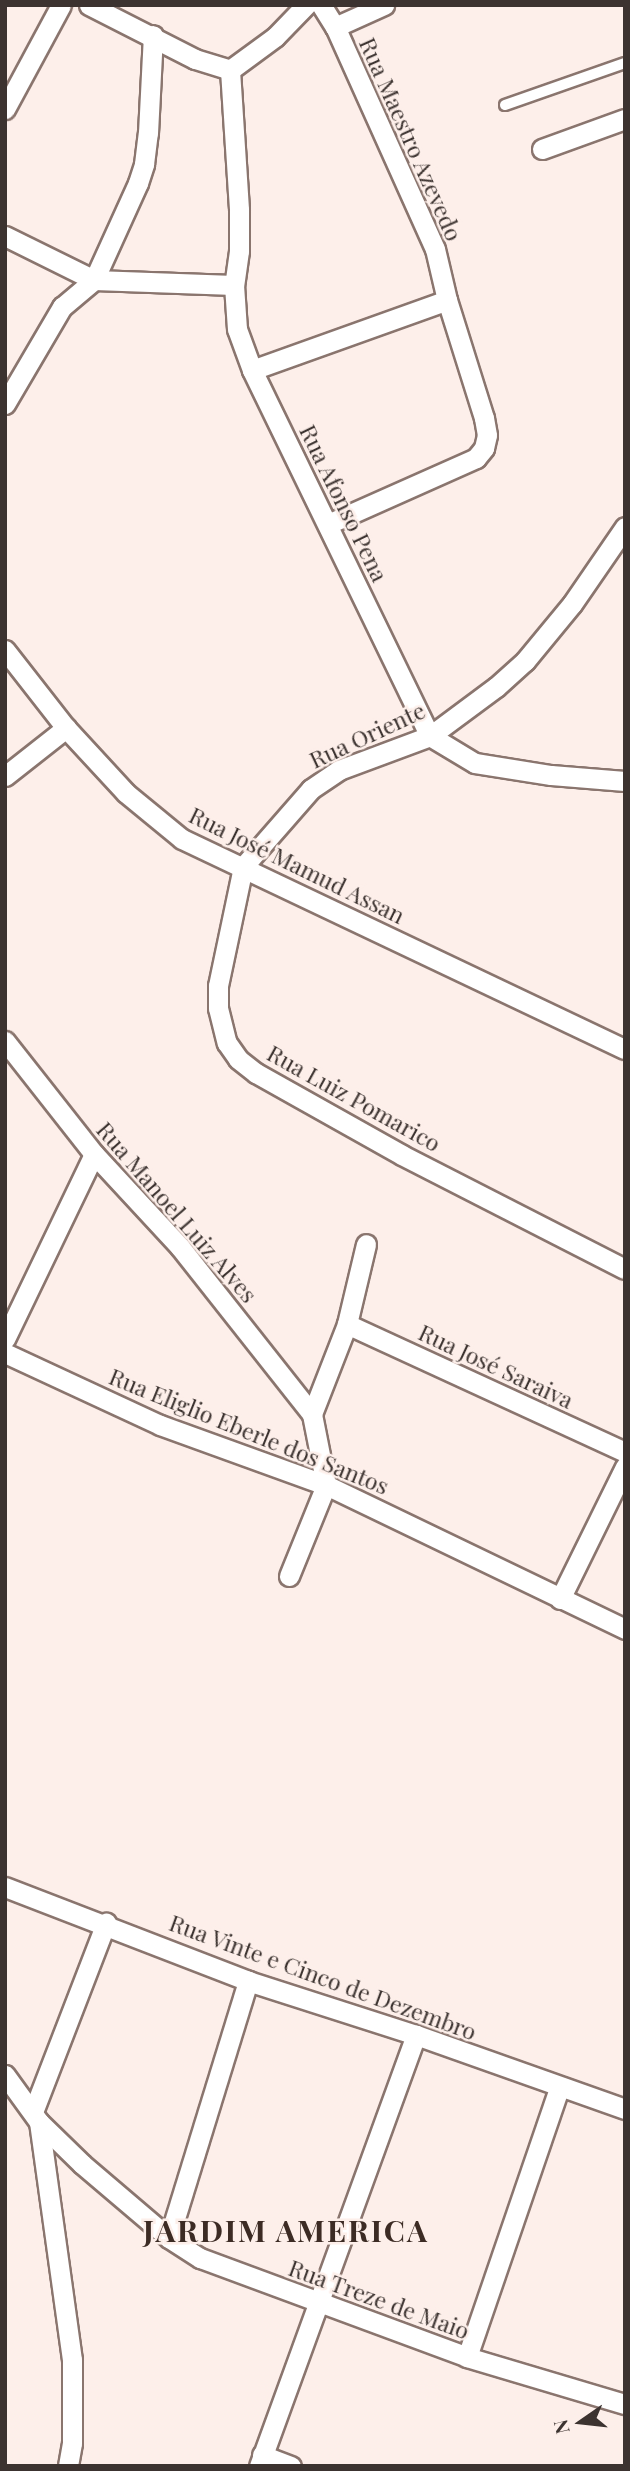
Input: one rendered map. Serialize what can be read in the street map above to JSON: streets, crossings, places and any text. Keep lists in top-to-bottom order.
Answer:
{
  "streets": {
    "street": [
      "Rua Maestro Azevedo",
      "Rua Afonso Pena",
      "Rua Oriente",
      "Rua José Mamud Assan",
      "Rua Luiz Pomarico",
      "Rua Manoel Luiz Alves",
      "Rua José Saraiva",
      "Rua Eliglio Eberle dos Santos",
      "Rua Vinte e Cinco de Dezembro",
      "Rua Treze de Maio"
    ]
  },
  "crossings": [
    ["Rua Maestro Azevedo", "Rua Afonso Pena"],
    ["Rua Afonso Pena", "Rua Oriente"],
    ["Rua Oriente", "Rua José Mamud Assan"],
    ["Rua Oriente", "Rua Luiz Pomarico"],
    ["Rua José Mamud Assan", "Rua Luiz Pomarico"]
  ],
  "districts": ["JARDIM AMERICA"],
  "north": "left"
}
